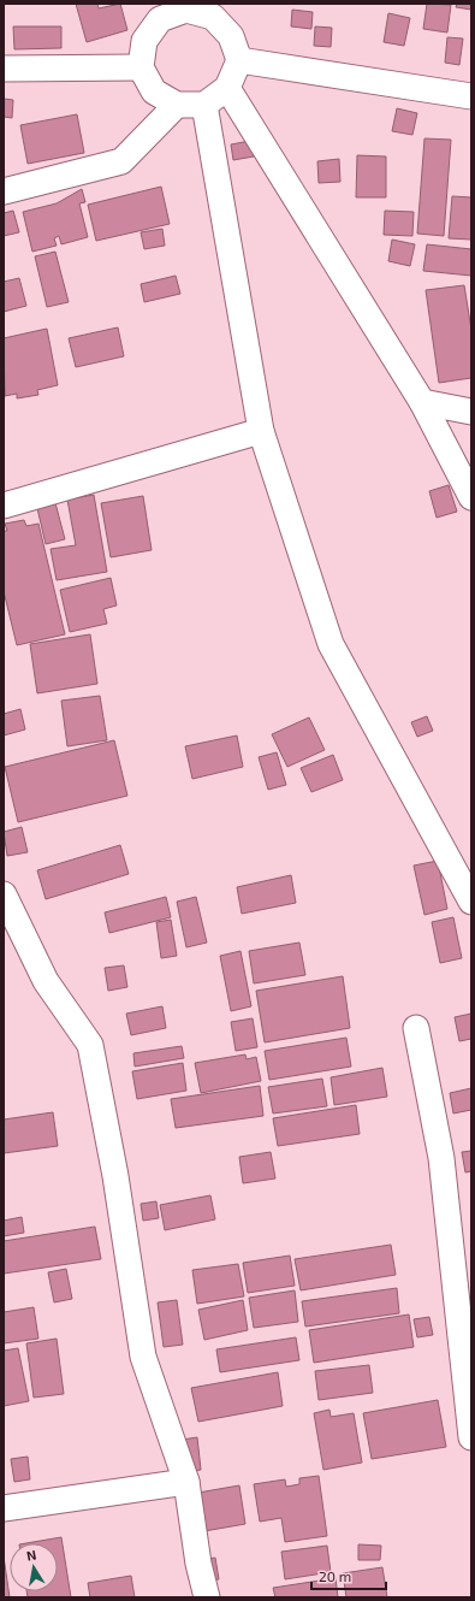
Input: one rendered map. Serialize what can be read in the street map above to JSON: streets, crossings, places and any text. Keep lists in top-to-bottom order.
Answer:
{
  "scale_bar": "20 m",
  "north": "top"
}
